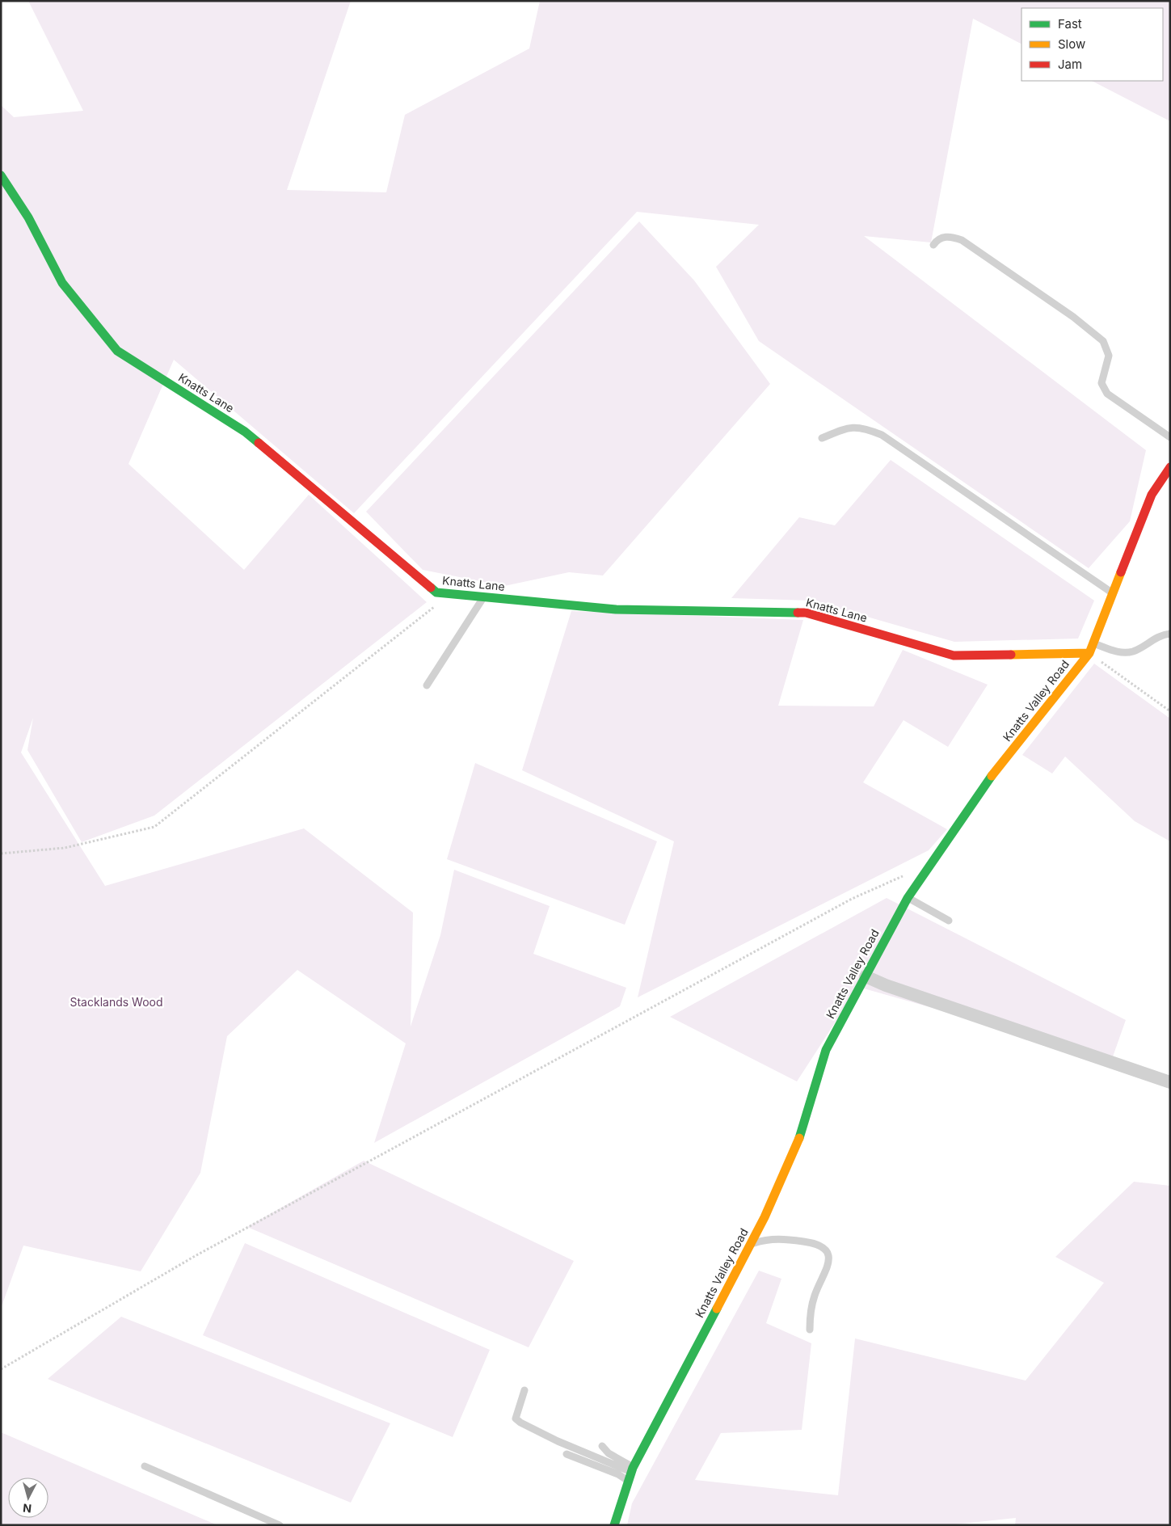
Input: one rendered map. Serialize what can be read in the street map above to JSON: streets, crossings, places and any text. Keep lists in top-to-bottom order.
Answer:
{
  "streets": {
    "street": ["Knatts Lane", "Knatts Valley Road"]
  },
  "crossings": [
    ["Knatts Lane", "Knatts Valley Road"]
  ],
  "parks": ["Stacklands Wood"],
  "legend": ["Fast", "Slow", "Jam"],
  "north": "bottom"
}
